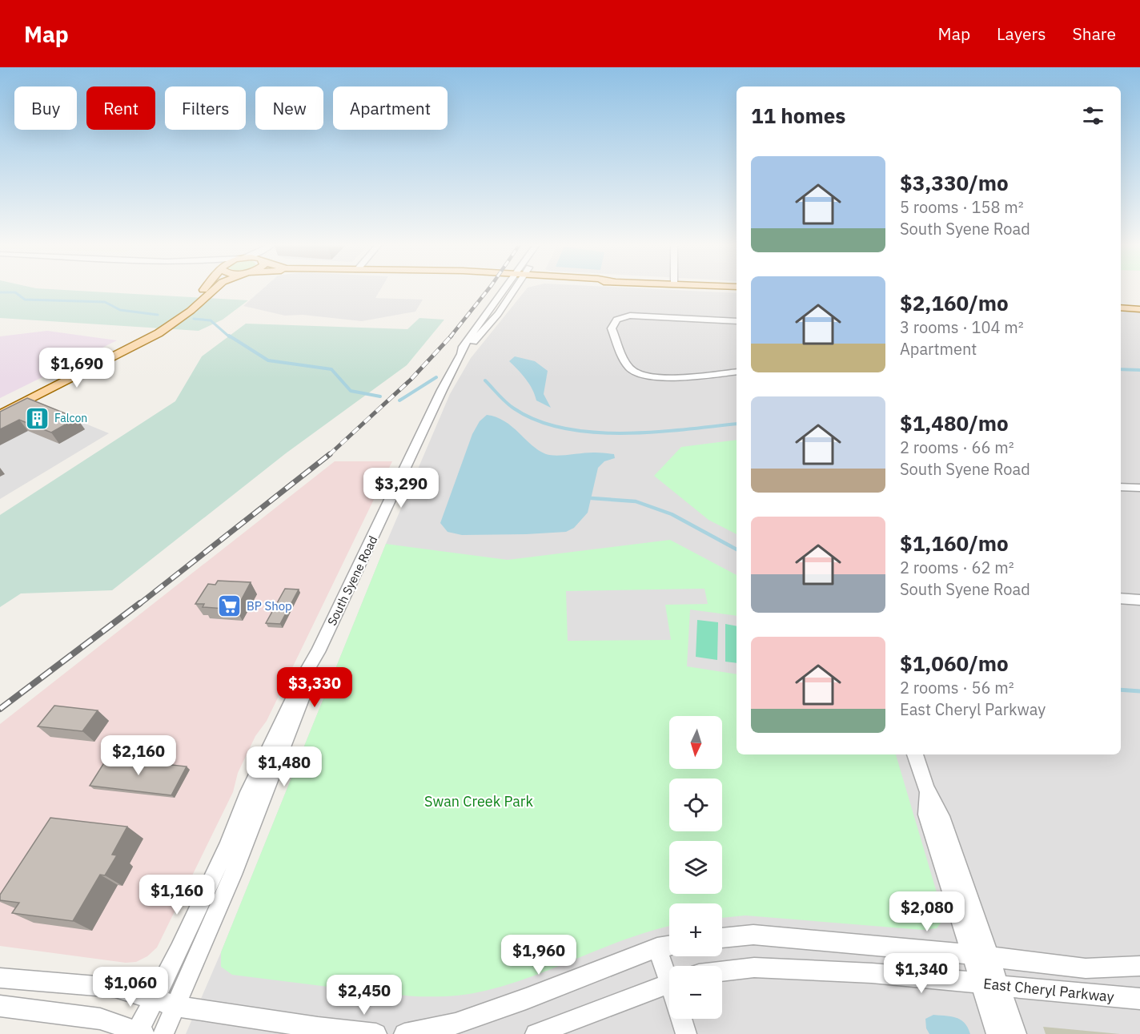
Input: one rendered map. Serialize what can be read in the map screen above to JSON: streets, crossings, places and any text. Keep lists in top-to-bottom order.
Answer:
{
  "streets": {
    "street": ["South Syene Road", "East Cheryl Parkway"]
  },
  "parks": ["Swan Creek Park"],
  "places": {
    "building": ["Falcon"],
    "supermarket": ["BP Shop"]
  },
  "north": "bottom",
  "page": {
    "header": "Map",
    "nav": ["Map", "Layers", "Share"],
    "chip": [
      "Buy",
      "Rent",
      "Filters",
      "New",
      "Apartment"
    ],
    "heading": "11 homes",
    "list": [
      {
        "name": "$3,330/mo",
        "note": "5 rooms · 158 m² · South Syene Road"
      },
      {
        "name": "$2,160/mo",
        "note": "3 rooms · 104 m² · Apartment"
      },
      {
        "name": "$1,480/mo",
        "note": "2 rooms · 66 m² · South Syene Road"
      },
      {
        "name": "$1,160/mo",
        "note": "2 rooms · 62 m² · South Syene Road"
      },
      {
        "name": "$1,060/mo",
        "note": "2 rooms · 56 m² · East Cheryl Parkway"
      }
    ],
    "price": [
      "$1,690",
      "$3,290",
      "$3,330",
      "$2,160",
      "$1,480",
      "$1,160",
      "$2,080",
      "$1,960",
      "$1,340",
      "$1,060",
      "$2,450"
    ],
    "map_buttons": ["+", "−"]
  }
}
